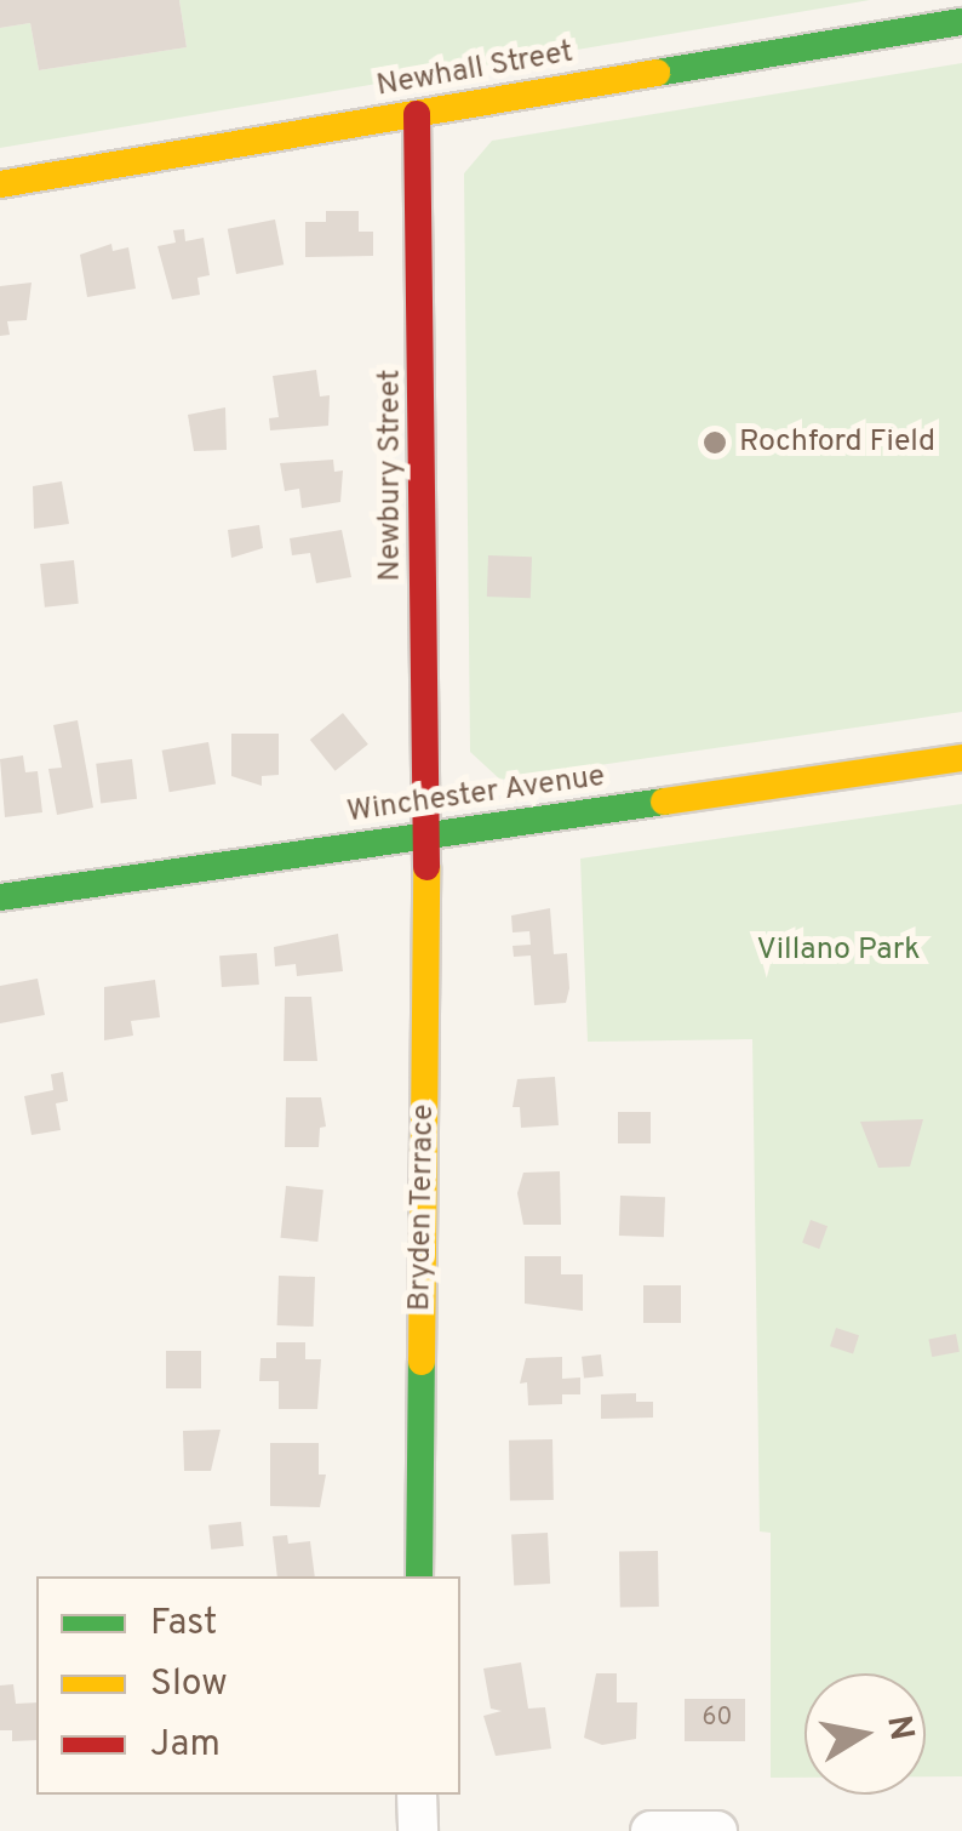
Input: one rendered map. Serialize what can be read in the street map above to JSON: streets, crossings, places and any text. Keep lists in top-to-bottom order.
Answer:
{
  "streets": {
    "street": [
      "Newhall Street",
      "Newbury Street",
      "Winchester Avenue",
      "Bryden Terrace"
    ]
  },
  "crossings": [
    ["Newhall Street", "Newbury Street"],
    ["Newbury Street", "Winchester Avenue"],
    ["Newbury Street", "Bryden Terrace"],
    ["Winchester Avenue", "Bryden Terrace"]
  ],
  "parks": ["Villano Park"],
  "places": ["Rochford Field"],
  "house_numbers": ["60"],
  "legend": ["Fast", "Slow", "Jam"],
  "north": "right"
}
